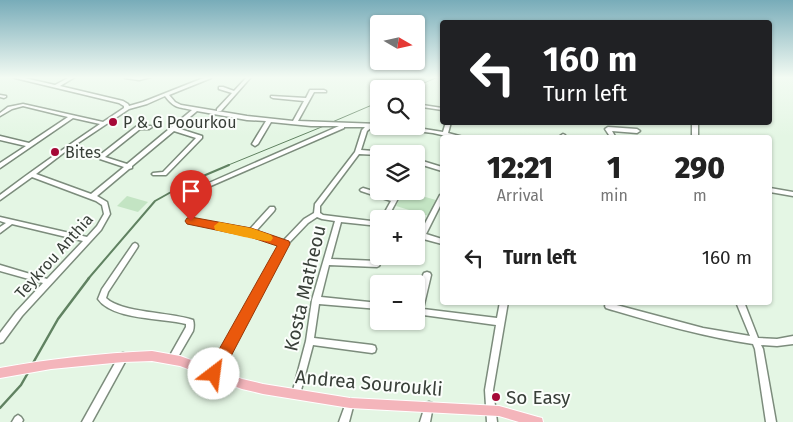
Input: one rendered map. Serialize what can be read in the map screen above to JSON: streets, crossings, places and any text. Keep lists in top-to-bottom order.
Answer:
{
  "streets": {
    "main road": ["Andrea Souroukli"],
    "street": ["Teykrou Anthia", "Kosta Matheou"]
  },
  "crossings": [
    ["Kosta Matheou", "Andrea Souroukli"]
  ],
  "places": ["P & G Poourkou", "Bites", "So Easy"],
  "north": "right",
  "page": {
    "map_buttons": ["+", "−"],
    "turn": ["160 m", "Turn left"],
    "eta": [
      "12:21",
      "Arrival",
      "1",
      "min",
      "290",
      "m"
    ],
    "list": [
      {
        "name": "Turn left",
        "value": "160 m"
      }
    ]
  }
}
